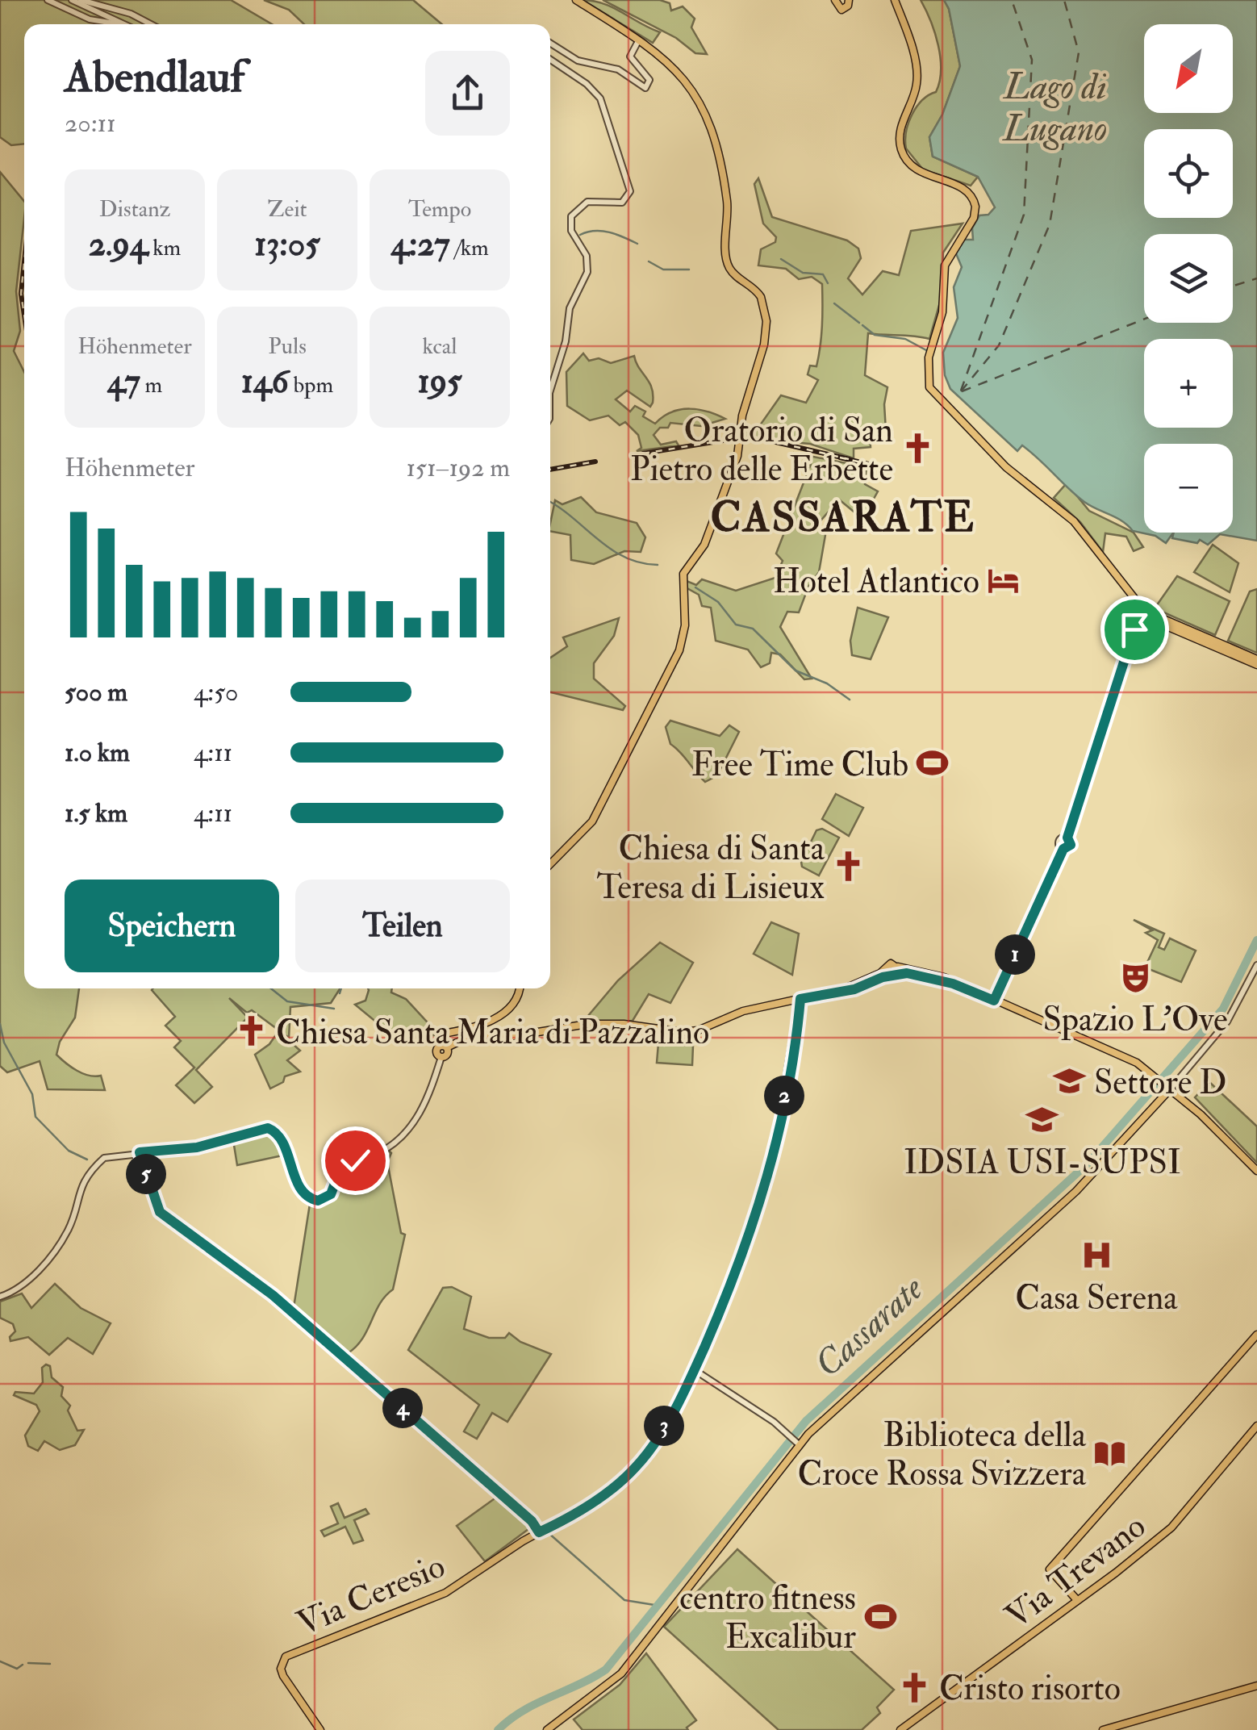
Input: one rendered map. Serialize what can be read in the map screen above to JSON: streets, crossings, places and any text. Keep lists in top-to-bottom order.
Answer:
{
  "streets": {
    "main road": ["Via Trevano", "Via Ceresio"]
  },
  "districts": ["CASSARATE"],
  "water": ["Lago di Lugano", "Cassarate"],
  "places": {
    "church": [
      "Oratorio di San Pietro delle Erbette",
      "Chiesa di Santa Teresa di Lisieux",
      "Chiesa Santa Maria di Pazzalino",
      "Cristo risorto"
    ],
    "hotel": ["Hotel Atlantico"],
    "sports": ["Free Time Club", "centro fitness Excalibur"],
    "theatre": ["Spazio L'Ove"],
    "school or university": ["Settore D", "IDSIA USI-SUPSI"],
    "hospital": ["Casa Serena"],
    "library": ["Biblioteca della Croce Rossa Svizzera"]
  },
  "north": "bottom left",
  "page": {
    "map_buttons": ["+", "−"],
    "heading": ["Abendlauf", "20:11"],
    "stats": [
      ["Distanz", "2.94 km"],
      ["Zeit", "13:05"],
      ["Tempo", "4:27 /km"],
      ["Höhenmeter", "47 m"],
      ["Puls", "146 bpm"],
      ["kcal", "195"]
    ],
    "chart": ["Höhenmeter", "151–192 m"],
    "list": [
      {
        "name": "500 m",
        "note": "4:50"
      },
      {
        "name": "1.0 km",
        "note": "4:11"
      },
      {
        "name": "1.5 km",
        "note": "4:11"
      }
    ],
    "buttons": ["Speichern", "Teilen"],
    "pins": [
      "1",
      "2",
      "5",
      "4",
      "3"
    ]
  }
}
